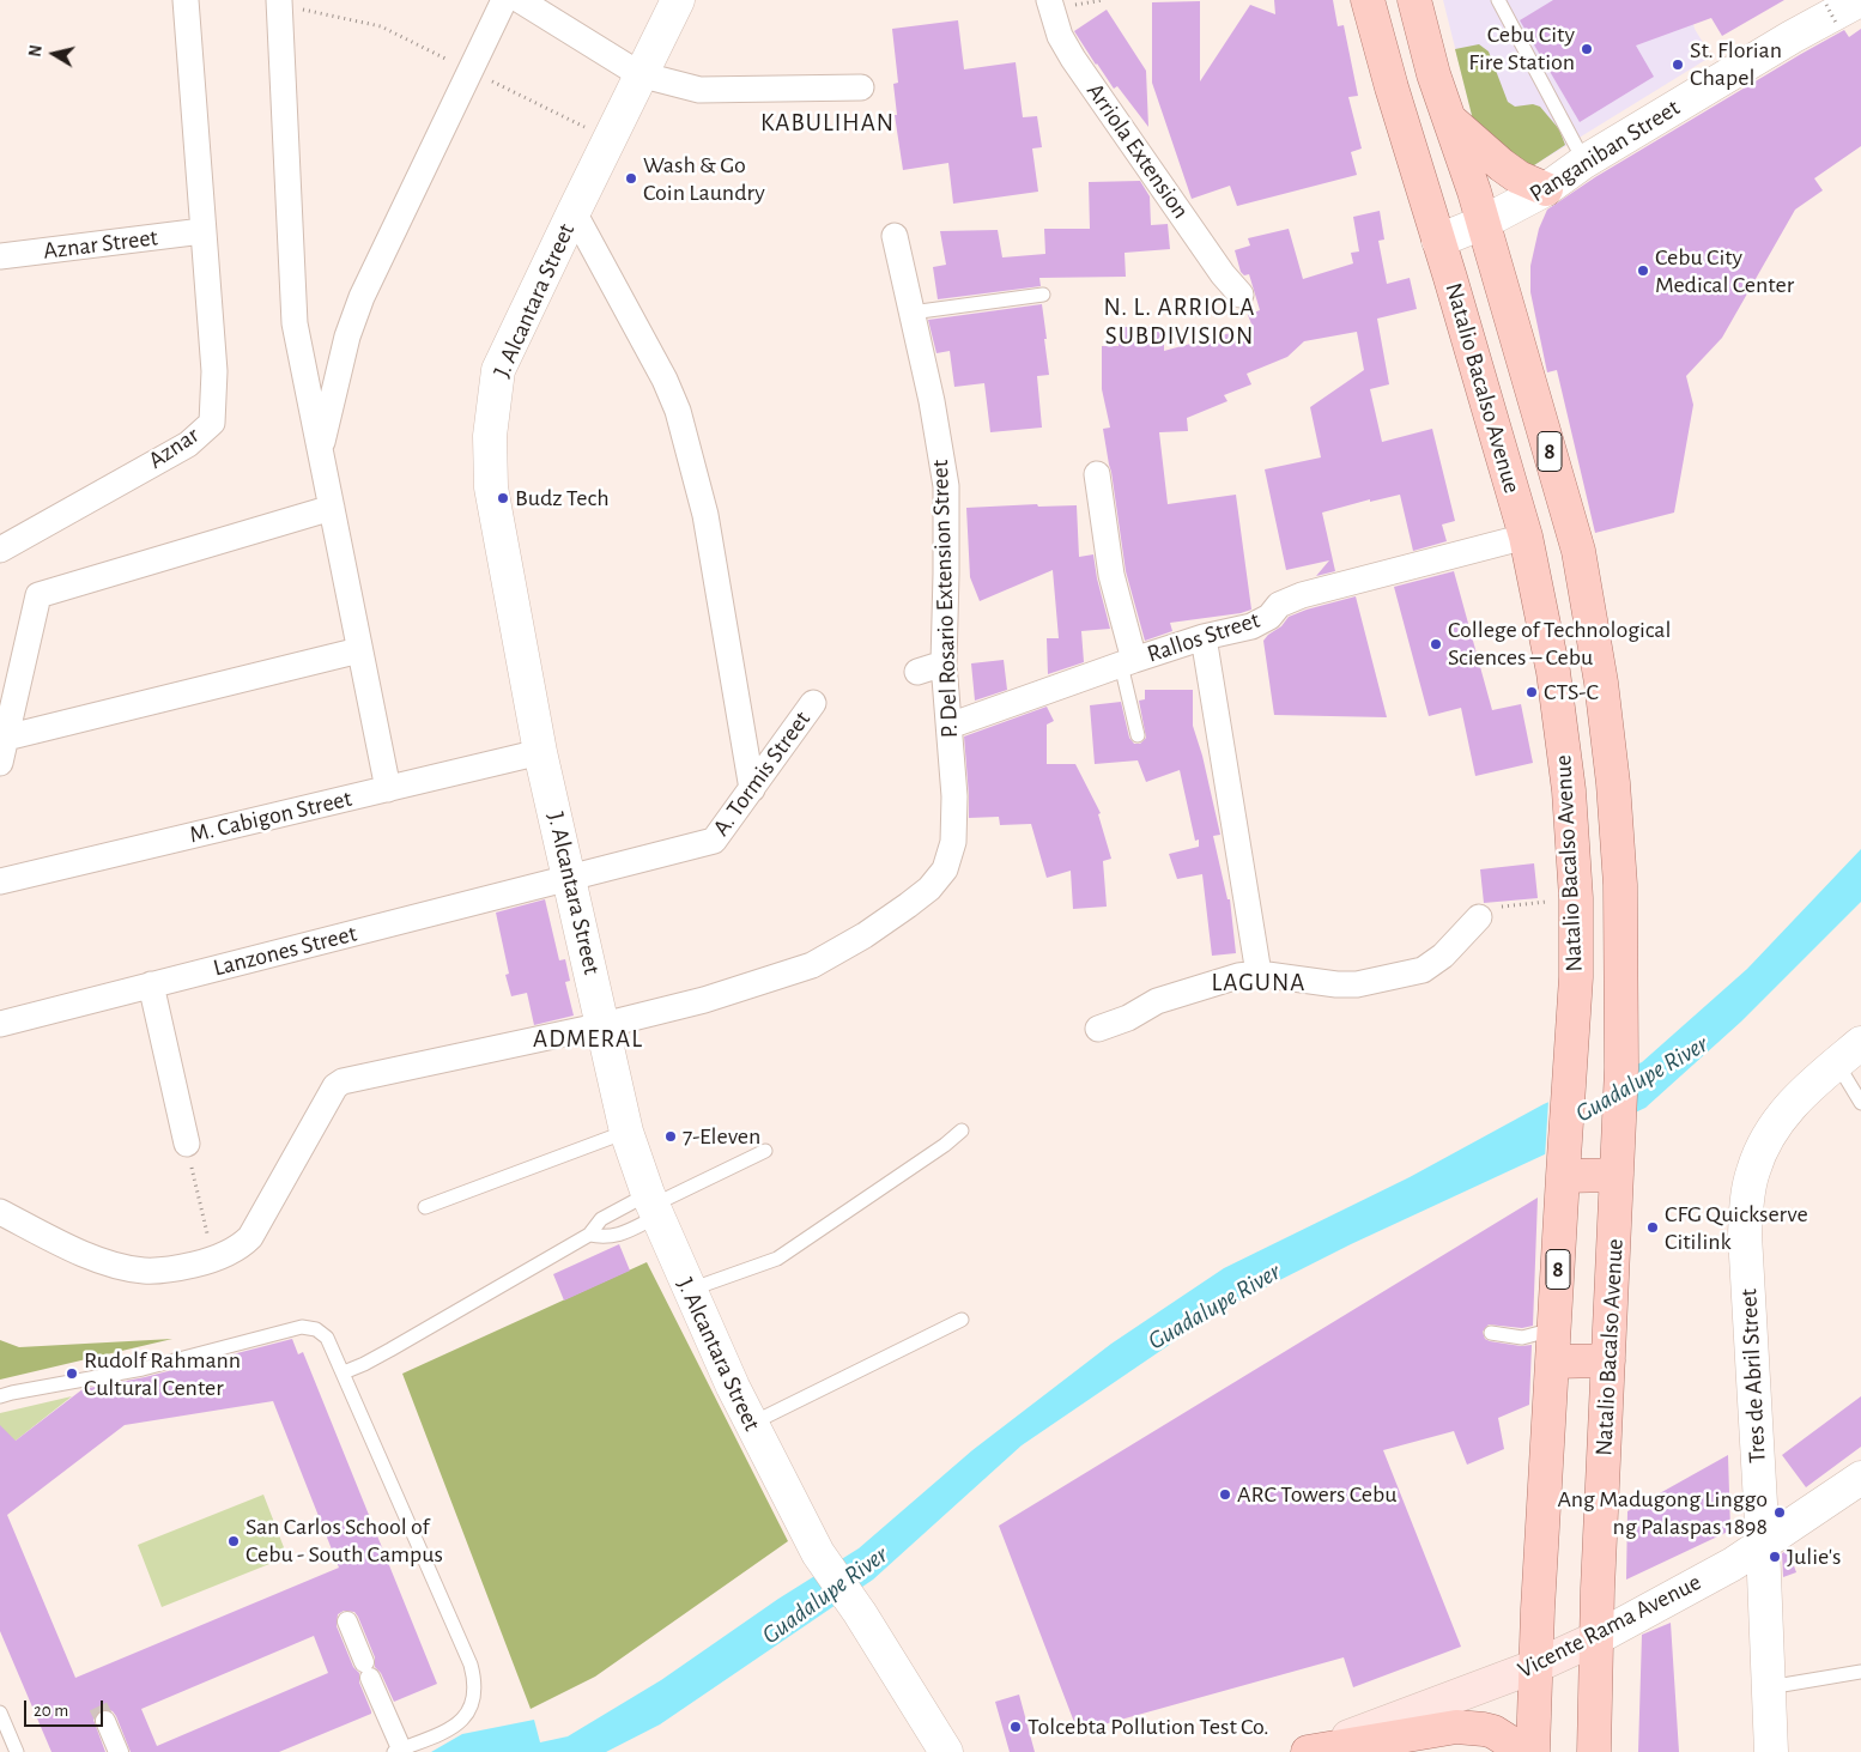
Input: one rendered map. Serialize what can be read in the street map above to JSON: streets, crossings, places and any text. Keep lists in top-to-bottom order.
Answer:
{
  "streets": {
    "main road": ["Natalio Bacalso Avenue", "8", "Vicente Rama Avenue"],
    "street": [
      "Arriola Extension",
      "Panganiban Street",
      "Aznar Street",
      "J. Alcantara Street",
      "Aznar",
      "P. Del Rosario Extension Street",
      "Rallos Street",
      "A. Tormis Street",
      "M. Cabigon Street",
      "Lanzones Street",
      "Tres de Abril Street"
    ]
  },
  "crossings": [
    ["Panganiban Street", "Natalio Bacalso Avenue"],
    ["Aznar Street", "Aznar"],
    ["J. Alcantara Street", "P. Del Rosario Extension Street"],
    ["J. Alcantara Street", "A. Tormis Street"],
    ["J. Alcantara Street", "M. Cabigon Street"],
    ["J. Alcantara Street", "Lanzones Street"],
    ["Natalio Bacalso Avenue", "Rallos Street"],
    ["Natalio Bacalso Avenue", "Vicente Rama Avenue"],
    ["P. Del Rosario Extension Street", "Rallos Street"],
    ["A. Tormis Street", "Lanzones Street"],
    ["Tres de Abril Street", "Vicente Rama Avenue"]
  ],
  "districts": [
    "KABULIHAN",
    "N. L. ARRIOLA SUBDIVISION",
    "LAGUNA",
    "ADMERAL"
  ],
  "water": ["Guadalupe River"],
  "places": [
    "Cebu City Fire Station",
    "St. Florian Chapel",
    "Wash & Go Coin Laundry",
    "Cebu City Medical Center",
    "Budz Tech",
    "College of Technological Sciences – Cebu",
    "CTS-C",
    "7-Eleven",
    "CFG Quickserve Citilink",
    "Rudolf Rahmann Cultural Center",
    "ARC Towers Cebu",
    "Ang Madugong Linggo ng Palaspas 1898",
    "San Carlos School of Cebu - South Campus",
    "Julie's",
    "Tolcebta Pollution Test Co."
  ],
  "scale_bar": "20 m",
  "north": "left"
}
